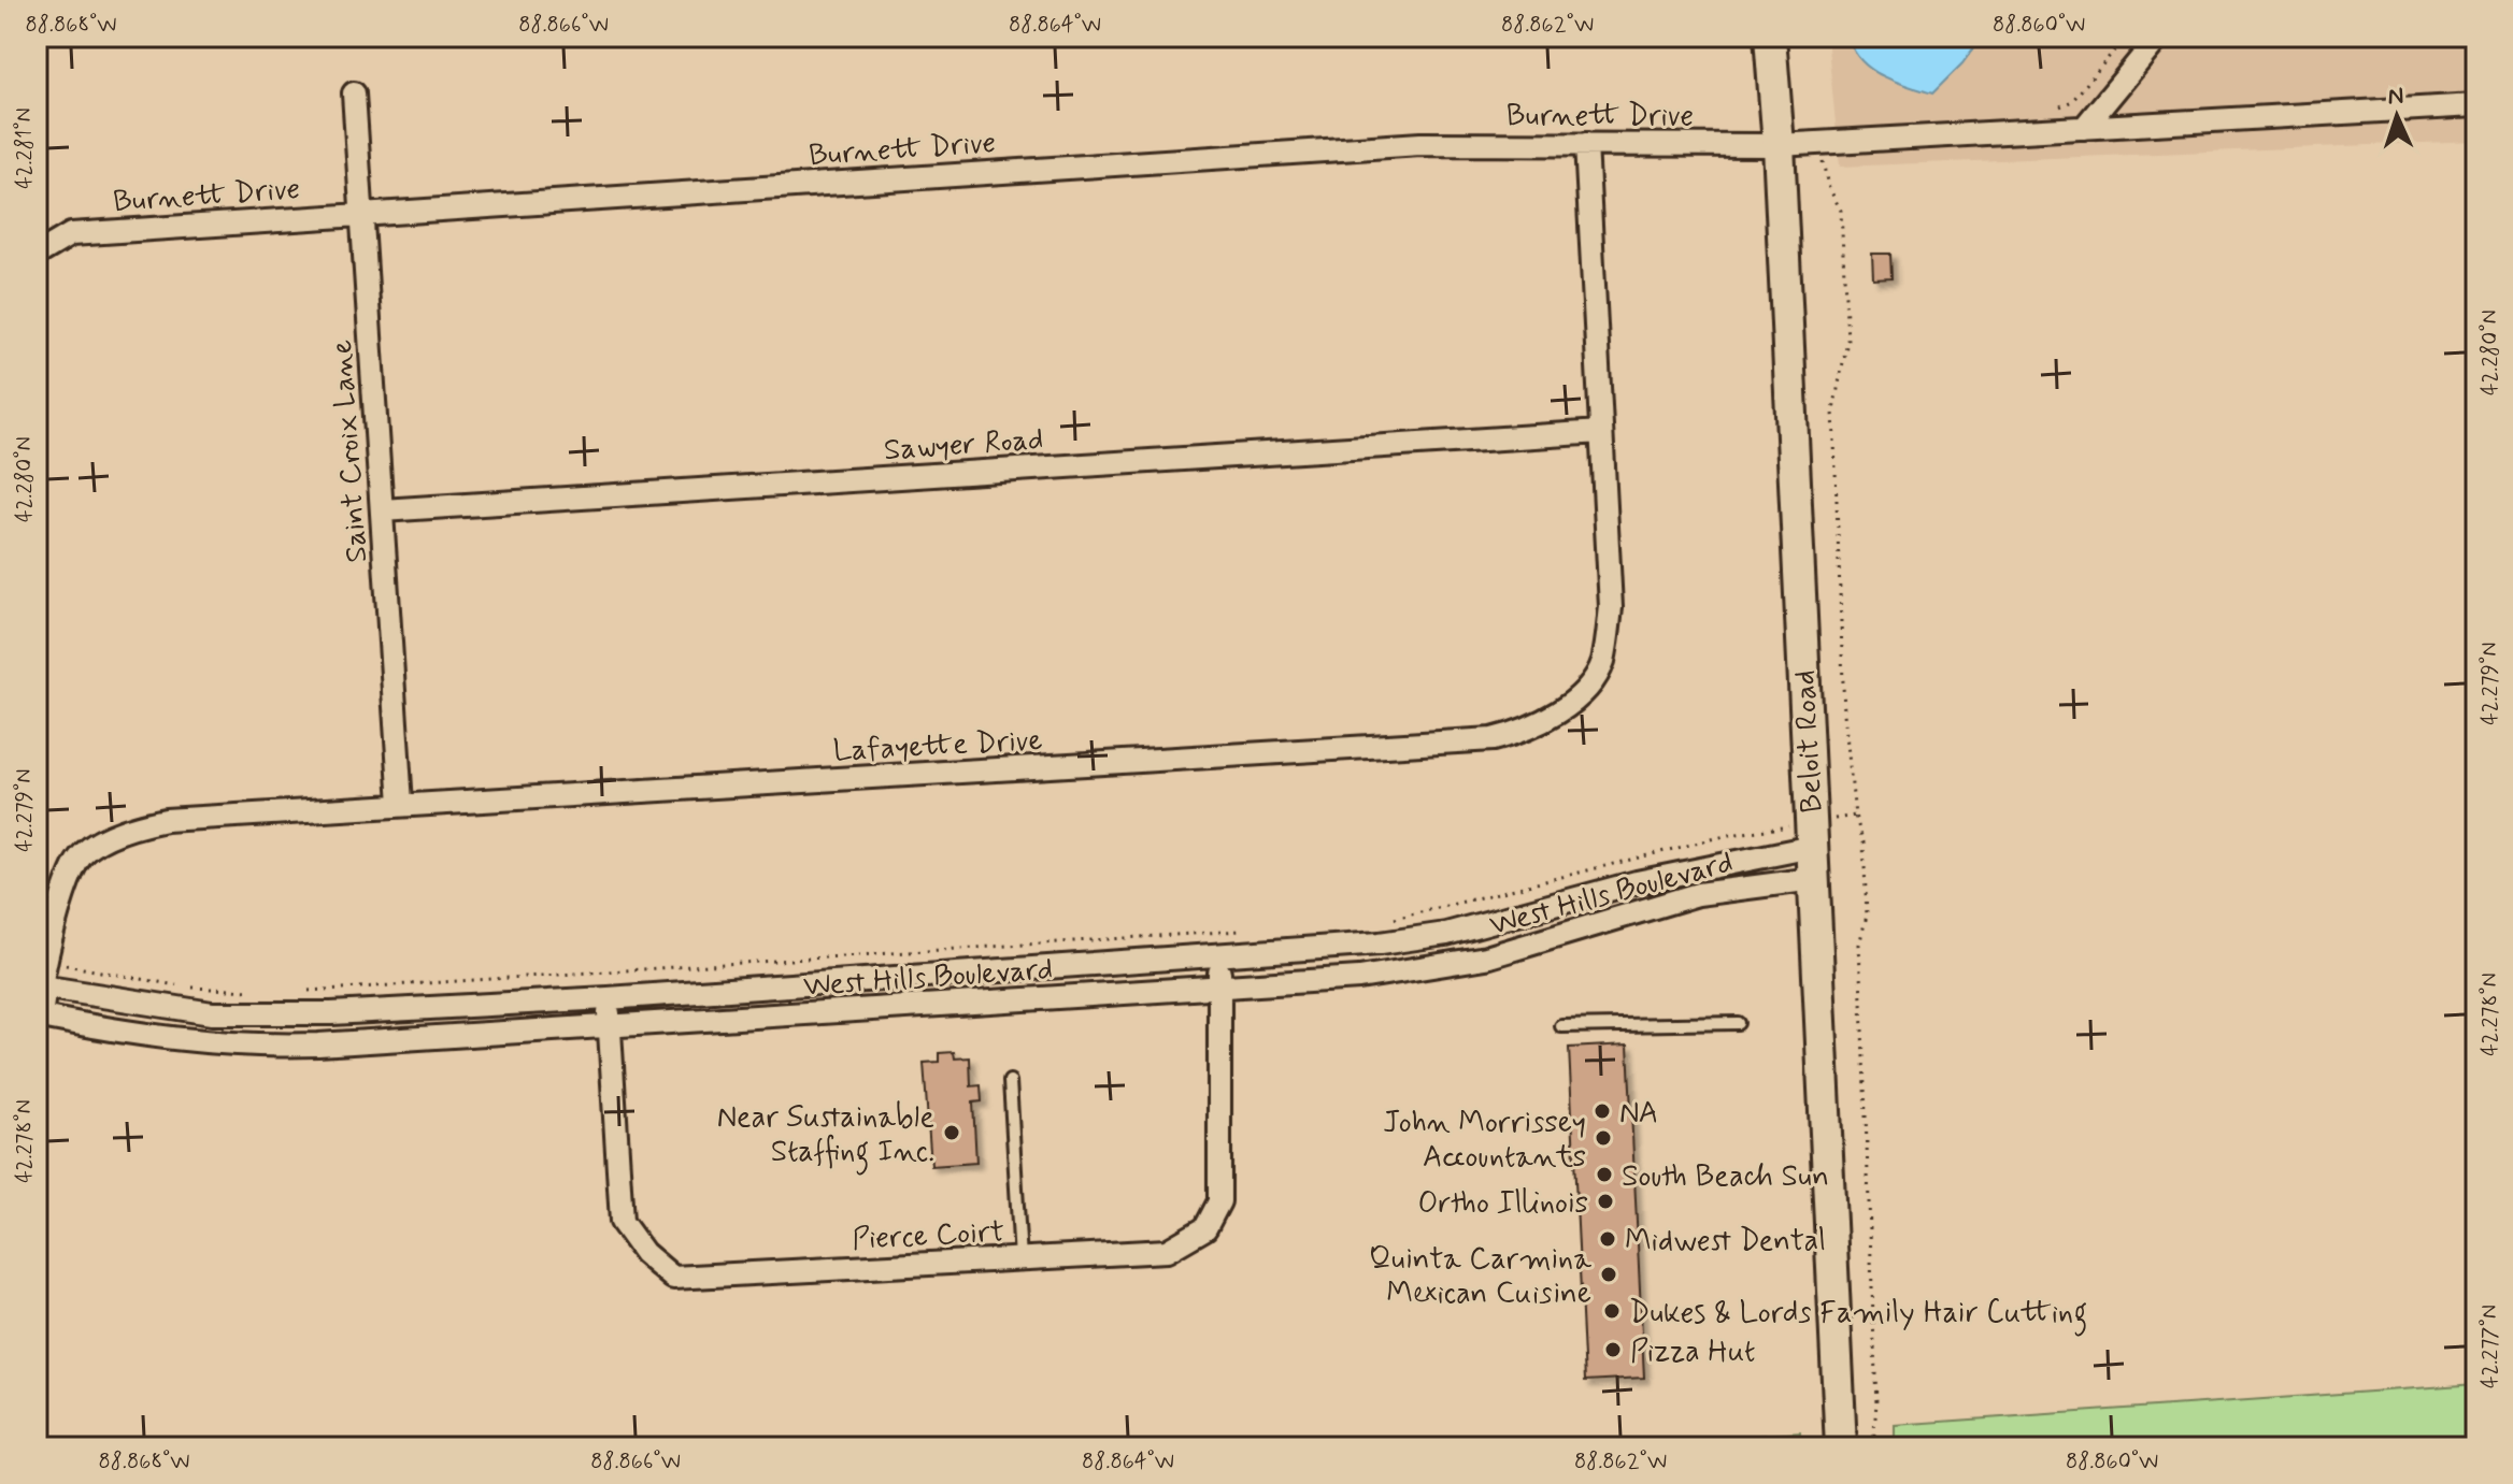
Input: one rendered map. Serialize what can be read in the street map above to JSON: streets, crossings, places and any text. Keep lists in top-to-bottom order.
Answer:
{
  "streets": {
    "main road": ["Beloit Road"],
    "street": [
      "Burnett Drive",
      "Sawyer Road",
      "Saint Croix Lane",
      "Lafayette Drive",
      "West Hills Boulevard",
      "Pierce Coirt"
    ]
  },
  "crossings": [
    ["Burnett Drive", "Saint Croix Lane"],
    ["Burnett Drive", "Beloit Road"],
    ["Burnett Drive", "Lafayette Drive"],
    ["Sawyer Road", "Saint Croix Lane"],
    ["Sawyer Road", "Lafayette Drive"],
    ["Saint Croix Lane", "Lafayette Drive"],
    ["Beloit Road", "West Hills Boulevard"],
    ["Lafayette Drive", "West Hills Boulevard"],
    ["West Hills Boulevard", "Pierce Coirt"]
  ],
  "places": [
    "NA",
    "Near Sustainable Staffing Inc.",
    "John Morrissey Accountants",
    "South Beach Sun",
    "Ortho Illinois",
    "Midwest Dental",
    "Quinta Carmina Mexican Cuisine",
    "Dukes & Lords Family Hair Cutting",
    "Pizza Hut"
  ],
  "north": "top",
  "coordinates": [
    "88.868°W",
    "88.866°W",
    "88.864°W",
    "88.862°W",
    "88.860°W",
    "42.281°N",
    "42.280°N",
    "42.279°N",
    "42.278°N",
    "42.277°N"
  ]
}
